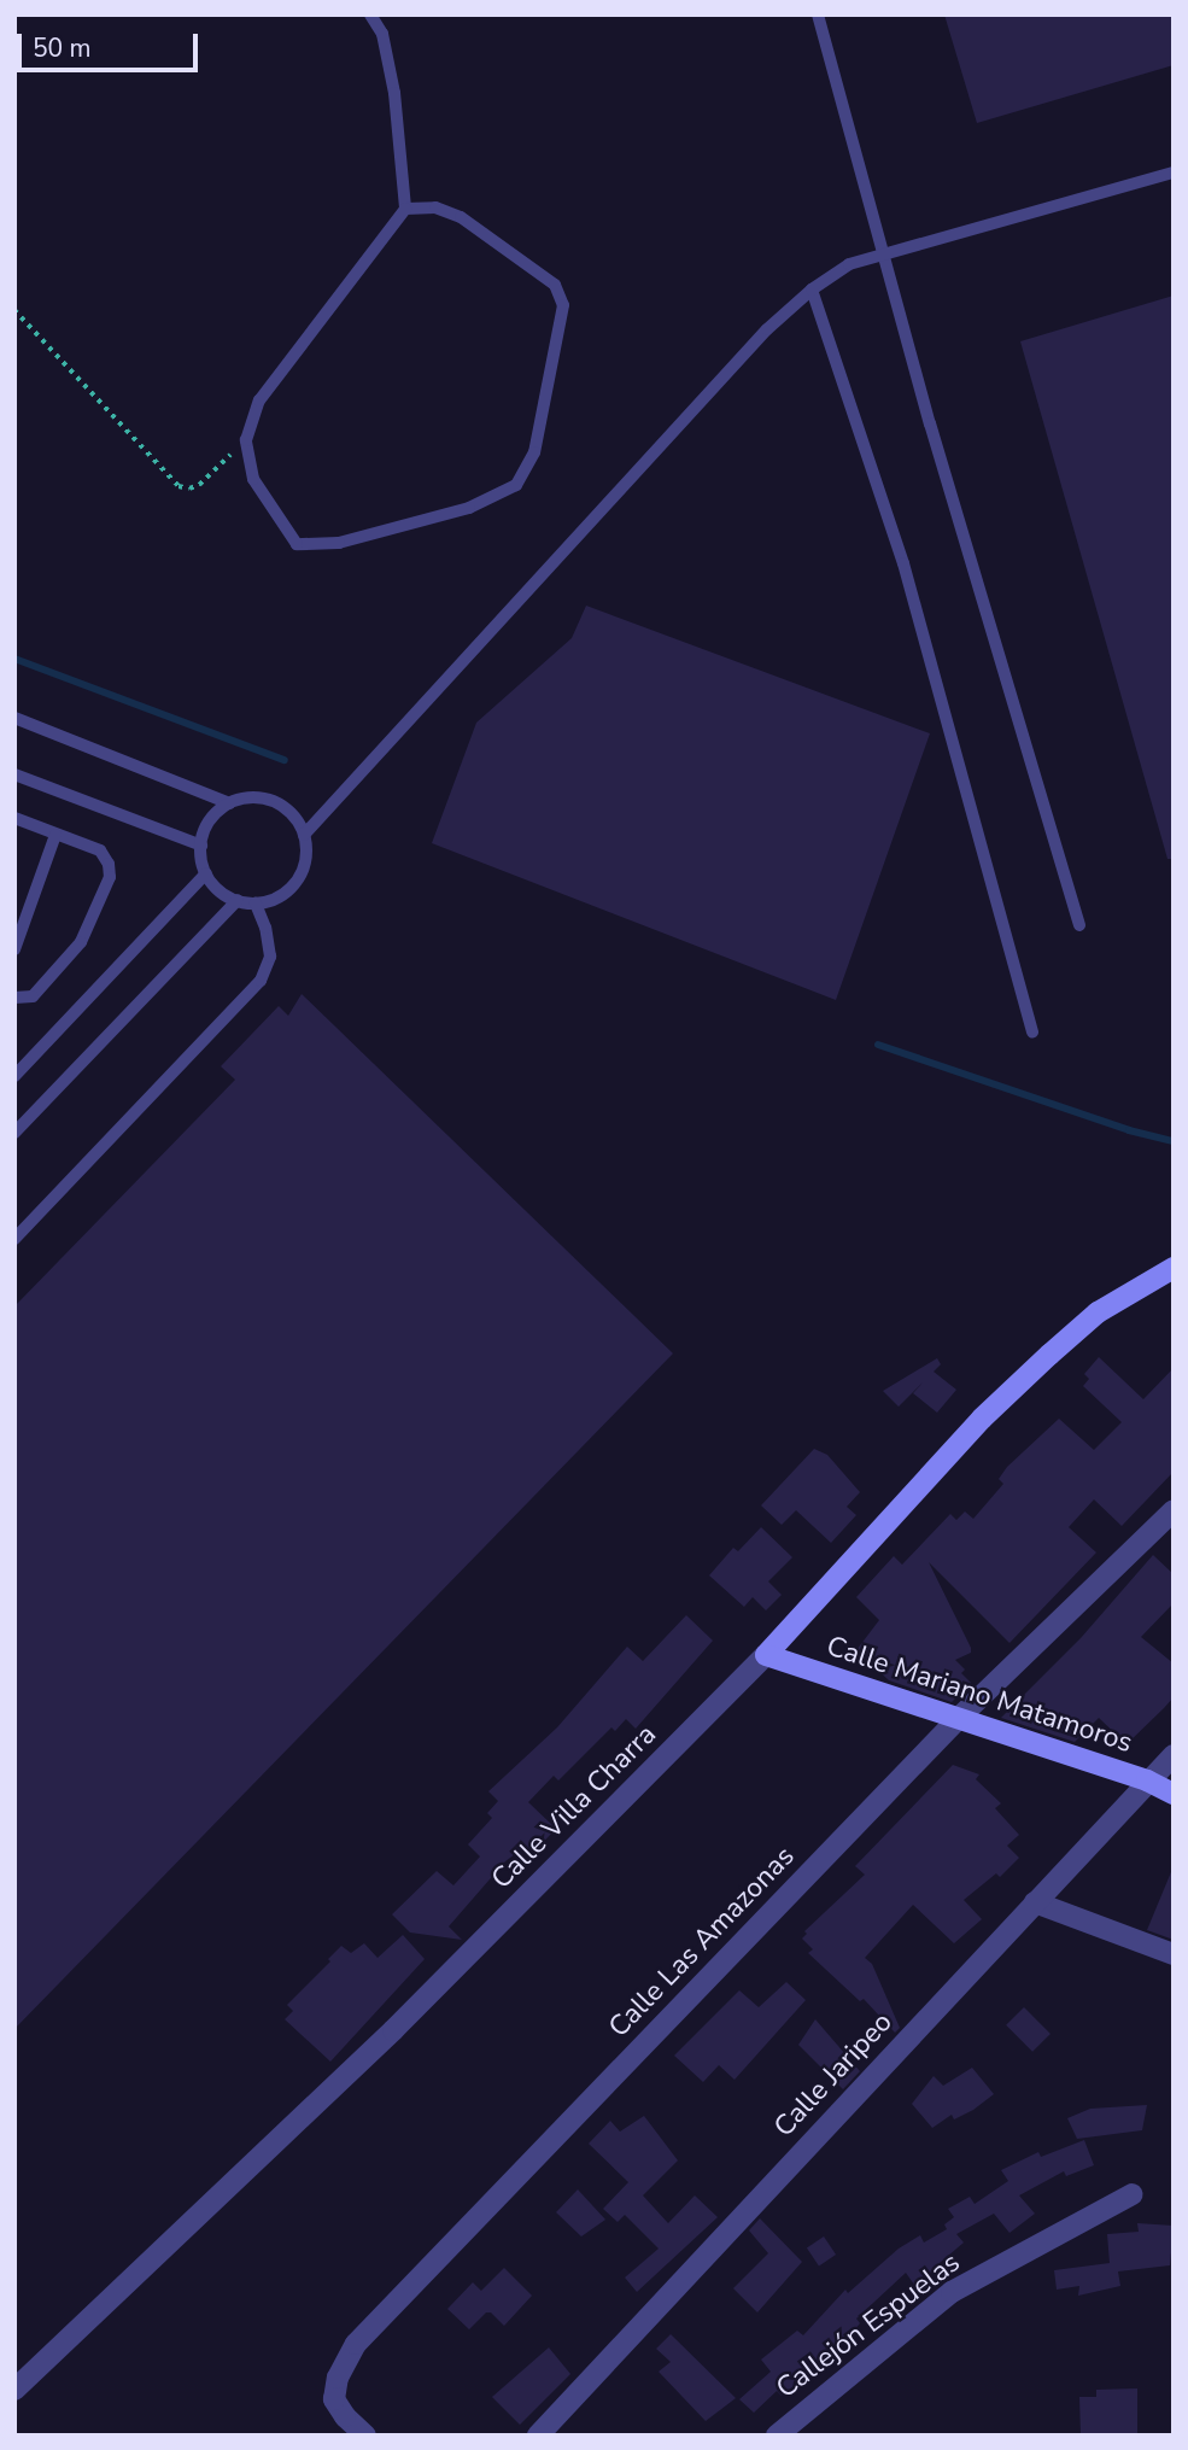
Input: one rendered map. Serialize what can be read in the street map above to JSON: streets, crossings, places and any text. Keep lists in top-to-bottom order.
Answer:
{
  "streets": {
    "street": [
      "Calle Mariano Matamoros",
      "Calle Villa Charra",
      "Calle Las Amazonas",
      "Calle Jaripeo",
      "Callejón Espuelas"
    ]
  },
  "crossings": [
    ["Calle Mariano Matamoros", "Calle Villa Charra"],
    ["Calle Mariano Matamoros", "Calle Las Amazonas"],
    ["Calle Mariano Matamoros", "Calle Jaripeo"]
  ],
  "scale_bar": "50 m"
}
